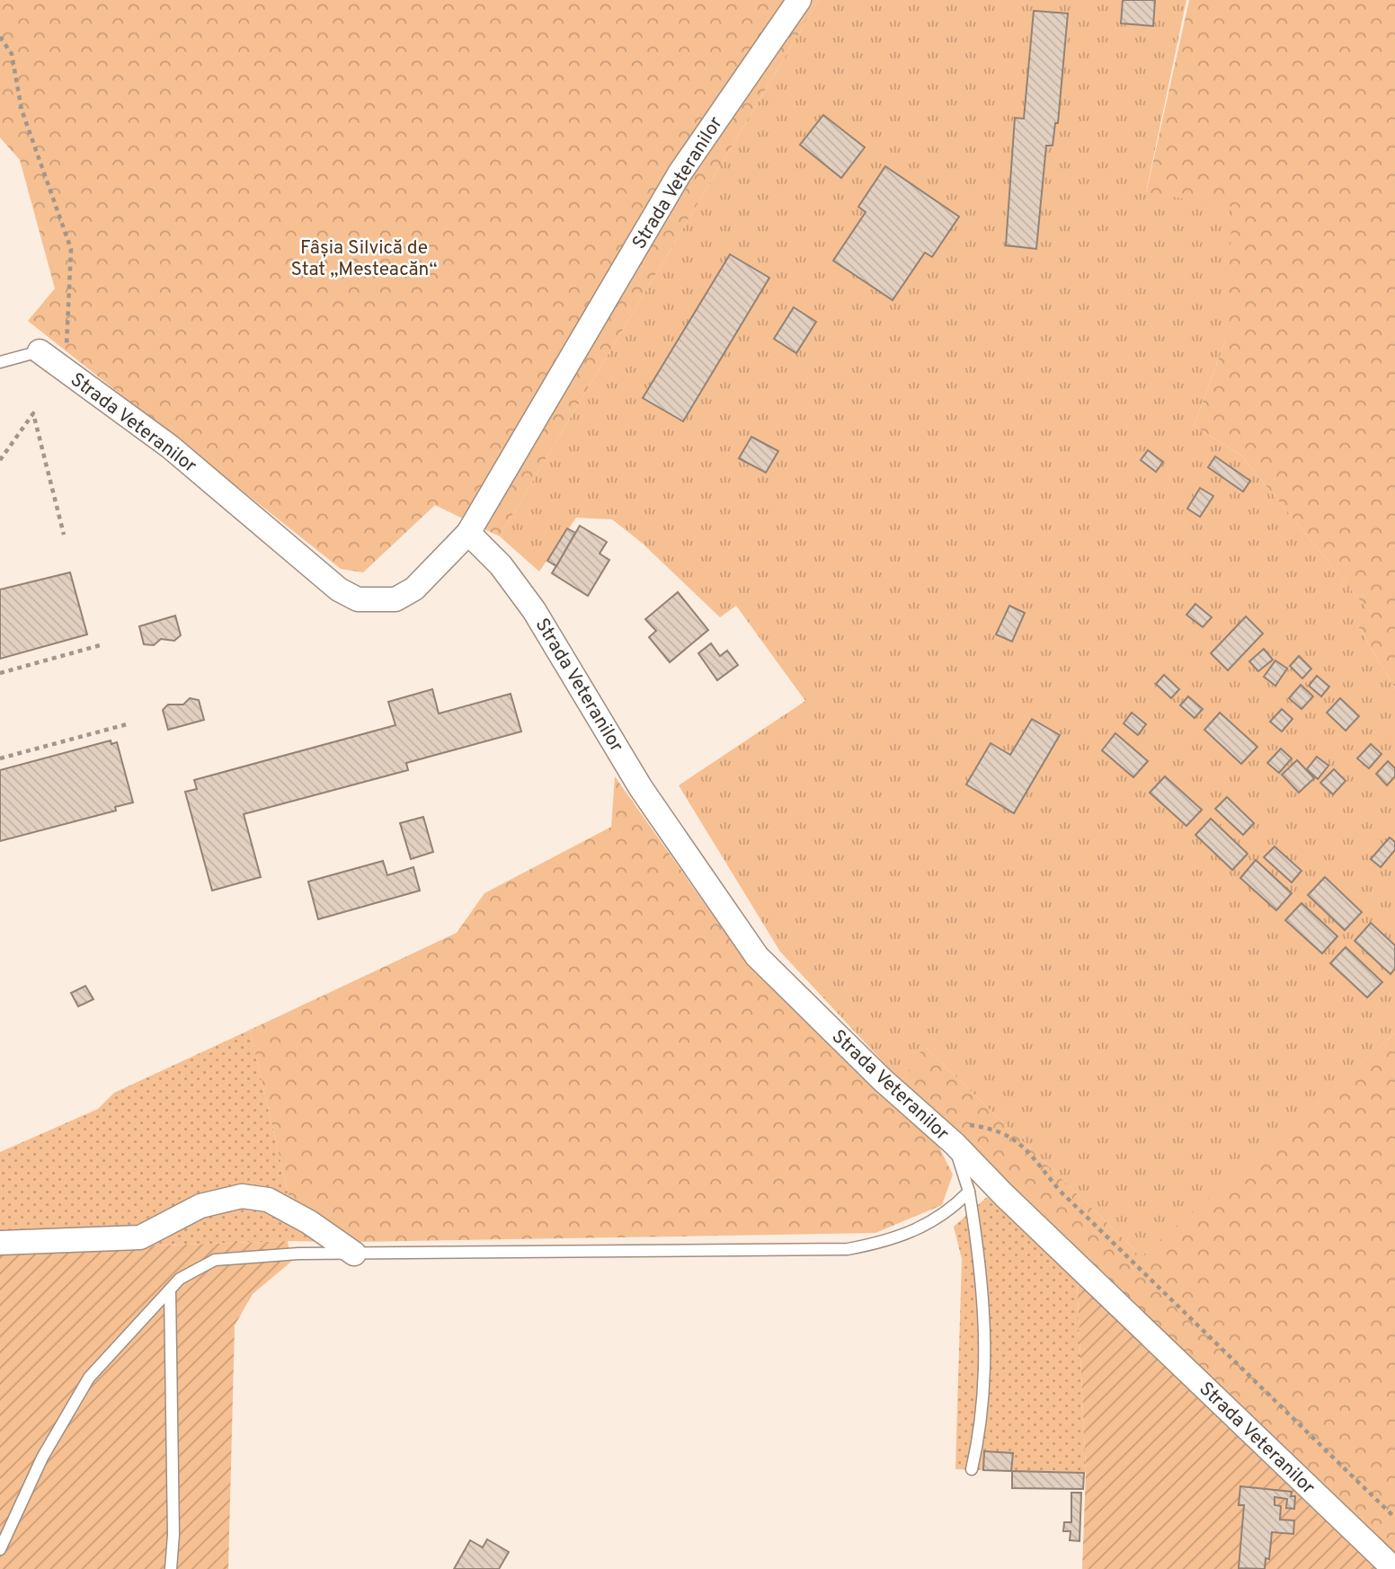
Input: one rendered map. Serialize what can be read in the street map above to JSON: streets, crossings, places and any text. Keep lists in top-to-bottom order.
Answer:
{
  "streets": {
    "street": ["Strada Veteranilor"]
  },
  "parks": ["Fâșia Silvică de Stat „Mesteacăn“"]
}
